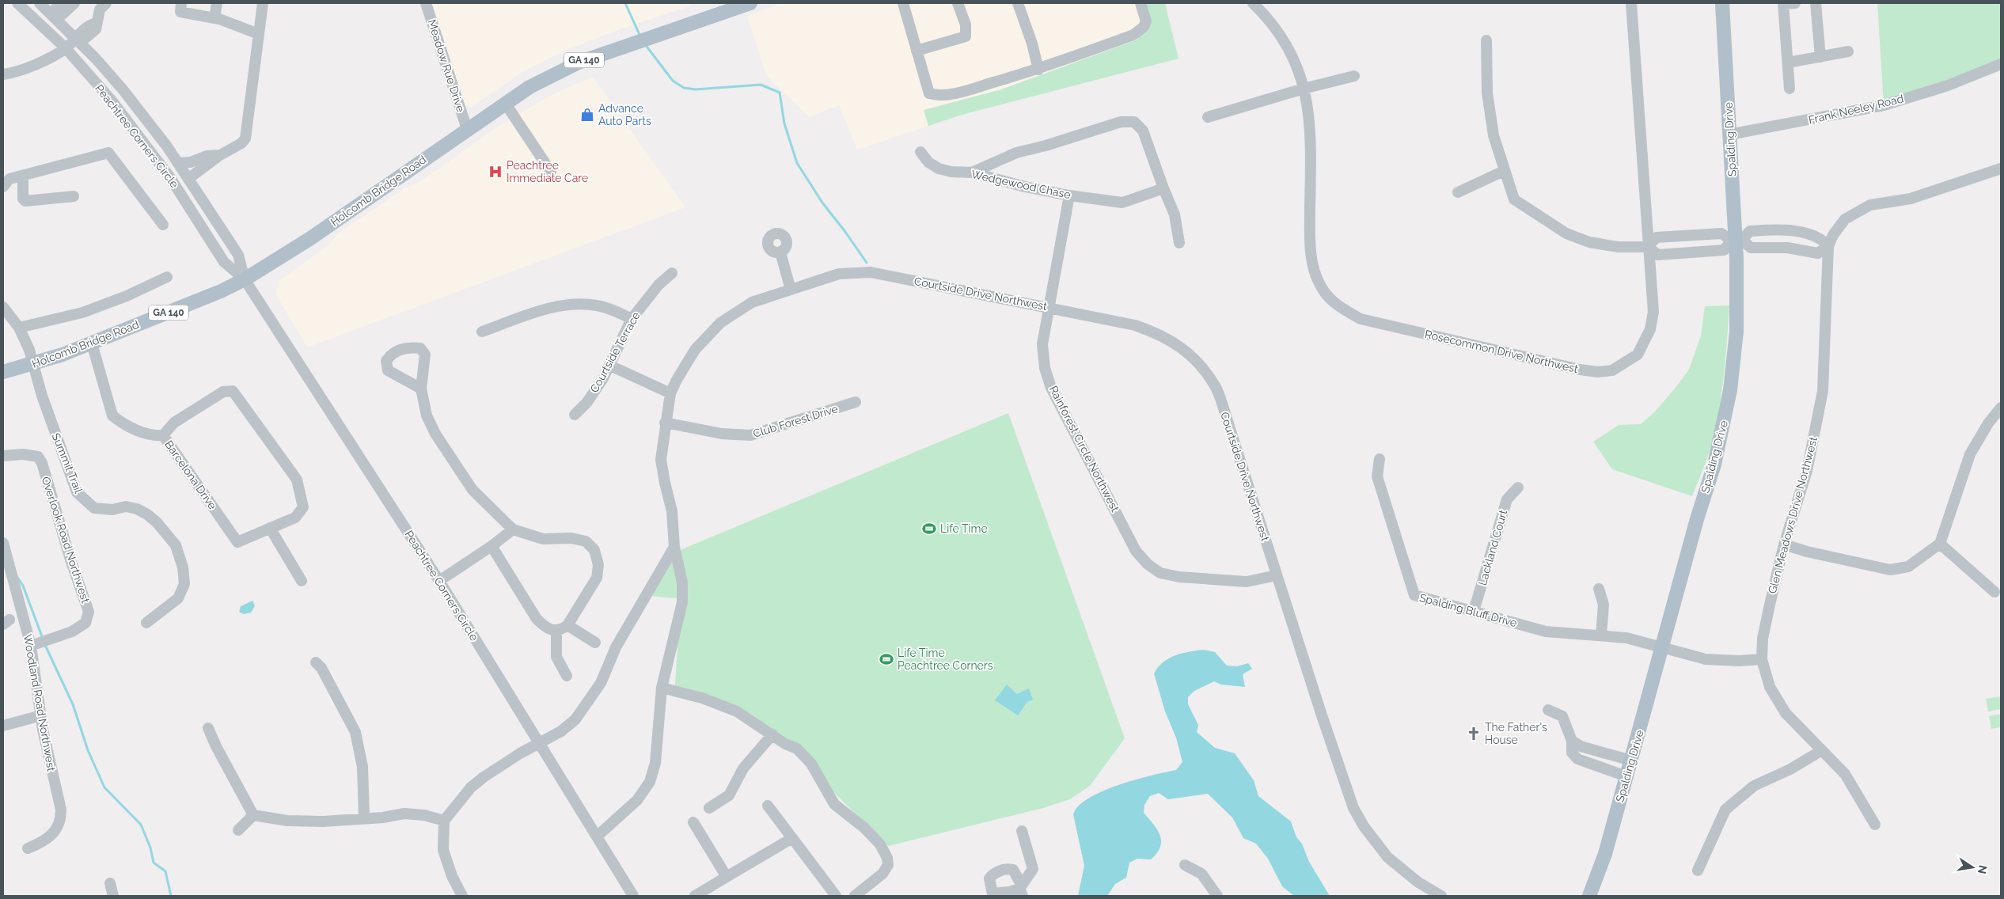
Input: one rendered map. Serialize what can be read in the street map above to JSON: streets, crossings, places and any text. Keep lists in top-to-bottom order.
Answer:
{
  "streets": {
    "main road": ["GA 140", "Spalding Drive", "Holcomb Bridge Road"],
    "street": [
      "Meadow Rue Drive",
      "Frank Neeley Road",
      "Peachtree Corners Circle",
      "Wedgewood Chase",
      "Courtside Drive Northwest",
      "Rosecommon Drive Northwest",
      "Courtside Terrace",
      "Club Forest Drive",
      "Rainforest Circle Northwest",
      "Summit Trail",
      "Barcelona Drive",
      "Glen Meadows Drive Northwest",
      "Overlook Road Northwest",
      "Lackland Court",
      "Spalding Bluff Drive",
      "Woodland Road Northwest"
    ]
  },
  "crossings": [
    ["Meadow Rue Drive", "Holcomb Bridge Road"],
    ["Frank Neeley Road", "Spalding Drive"],
    ["Peachtree Corners Circle", "Holcomb Bridge Road"],
    ["Peachtree Corners Circle", "Courtside Drive Northwest"],
    ["Spalding Drive", "Spalding Bluff Drive"],
    ["Wedgewood Chase", "Rainforest Circle Northwest"],
    ["Holcomb Bridge Road", "Summit Trail"],
    ["Holcomb Bridge Road", "Barcelona Drive"],
    ["Courtside Drive Northwest", "Club Forest Drive"],
    ["Courtside Drive Northwest", "Rainforest Circle Northwest"],
    ["Glen Meadows Drive Northwest", "Spalding Bluff Drive"],
    ["Overlook Road Northwest", "Woodland Road Northwest"],
    ["Lackland Court", "Spalding Bluff Drive"]
  ],
  "places": {
    "shop": ["Advance Auto Parts"],
    "hospital": ["Peachtree Immediate Care"],
    "sports": ["Life Time", "Life Time Peachtree Corners"],
    "church": ["The Father's House"]
  },
  "north": "right"
}
